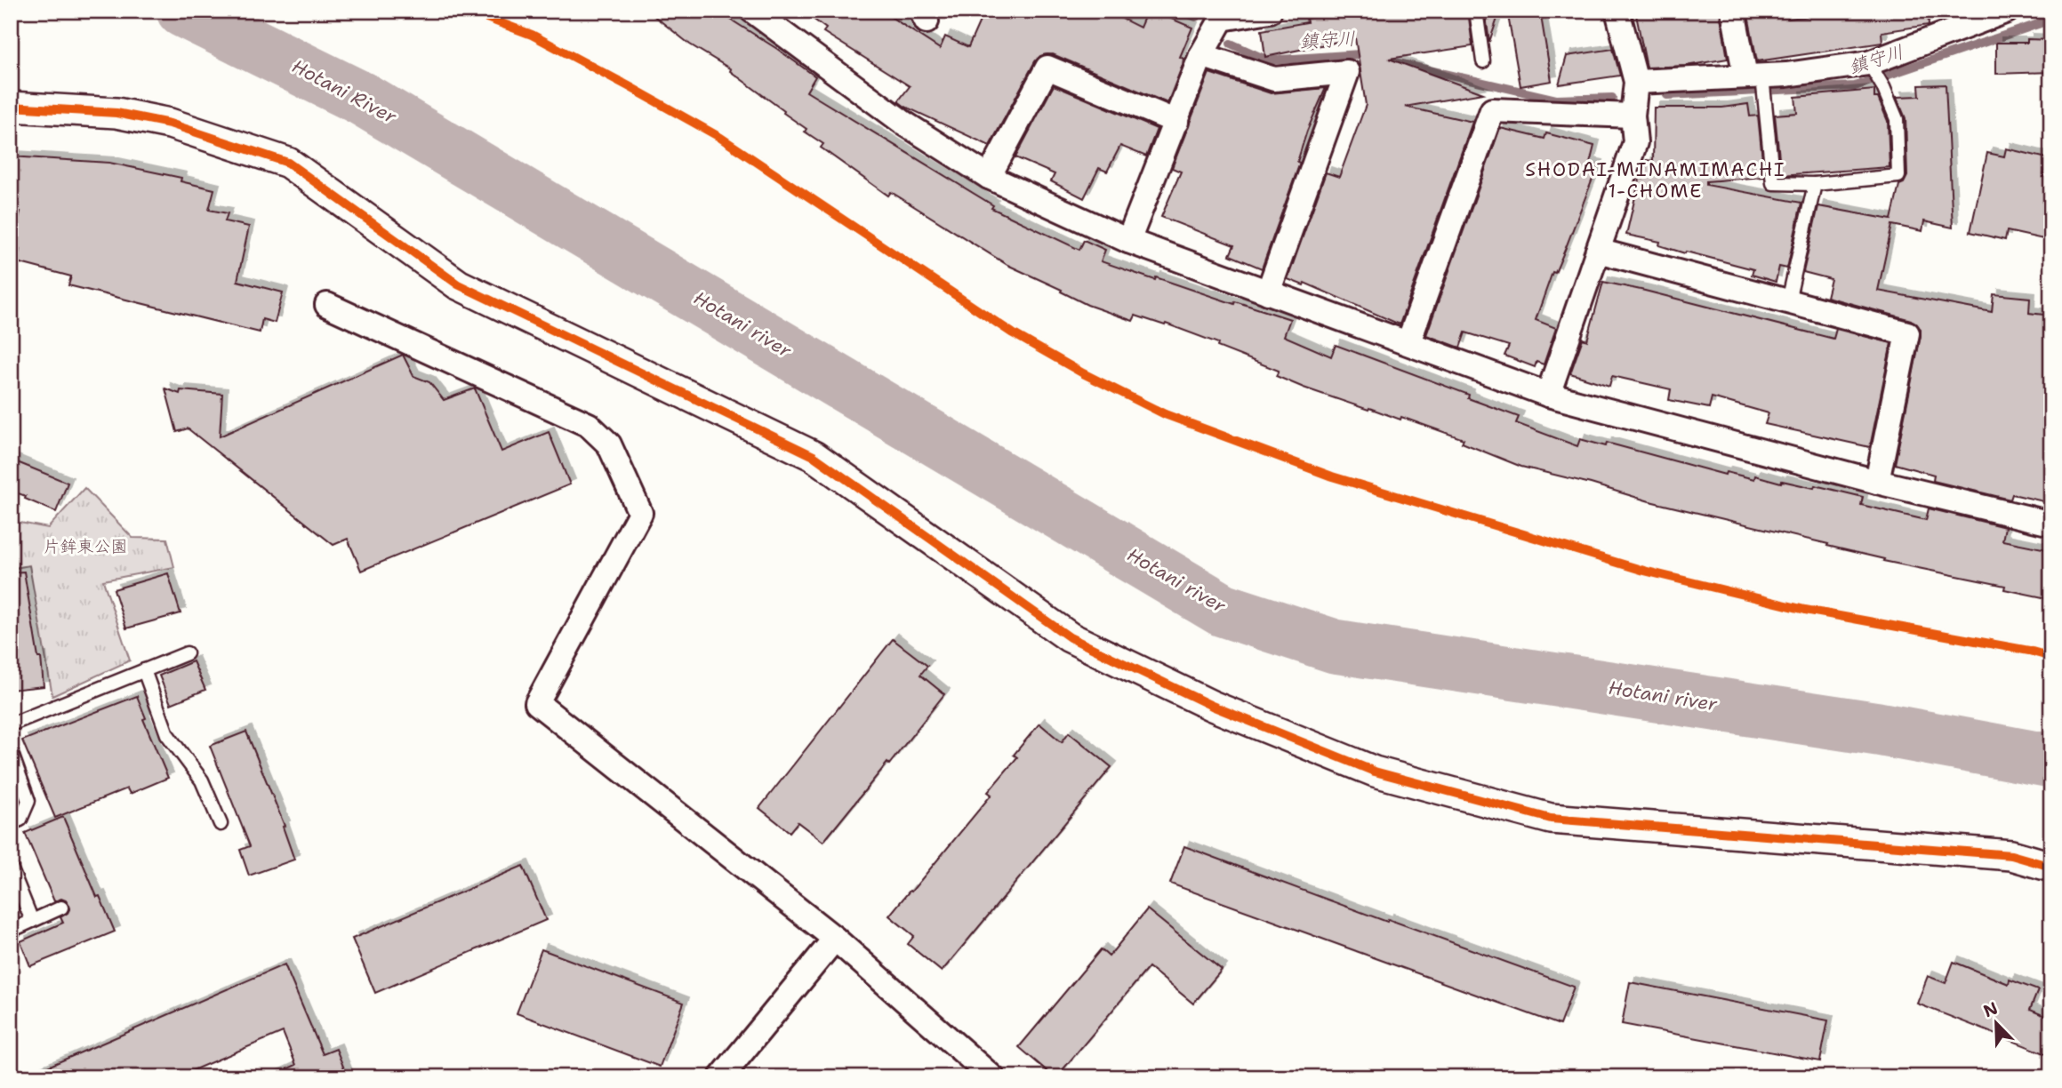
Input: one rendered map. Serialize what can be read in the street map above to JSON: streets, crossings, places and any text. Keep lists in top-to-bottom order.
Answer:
{
  "districts": ["SHODAI-MINAMIMACHI 1-CHOME"],
  "water": ["鎮守川", "Hotani River", "Hotani river"],
  "parks": ["片鉾東公園"],
  "north": "top left"
}
